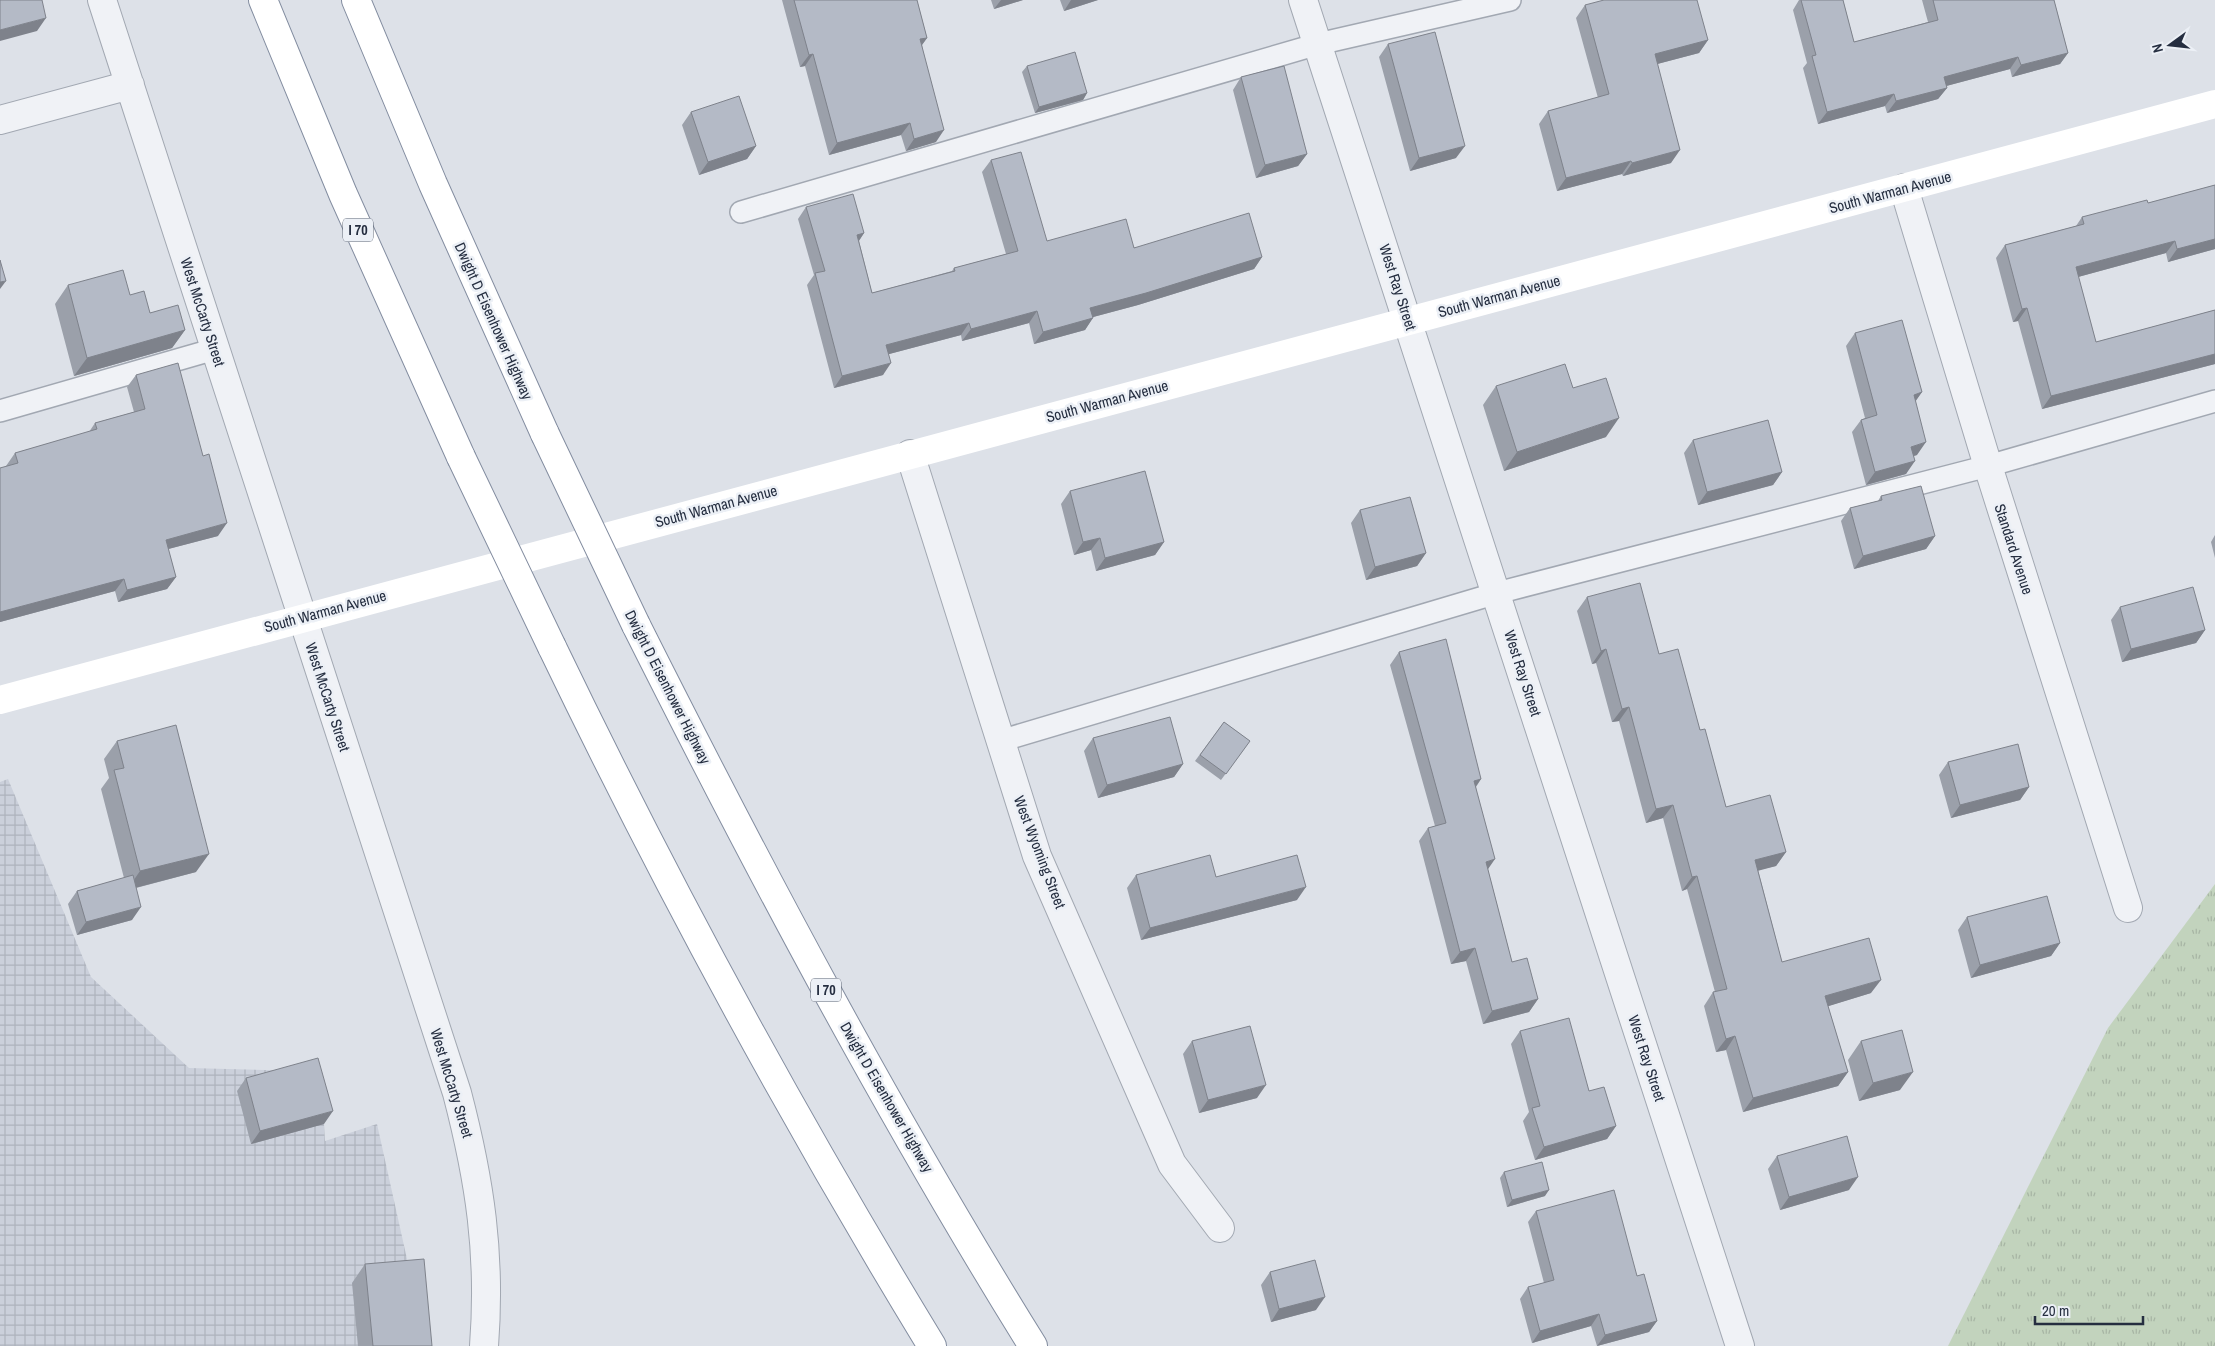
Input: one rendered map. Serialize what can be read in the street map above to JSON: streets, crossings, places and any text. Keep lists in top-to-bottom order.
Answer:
{
  "streets": {
    "main road": ["South Warman Avenue", "I 70", "Dwight D Eisenhower Highway"],
    "street": [
      "West Ray Street",
      "West McCarty Street",
      "Standard Avenue",
      "West Wyoming Street"
    ]
  },
  "crossings": [
    ["South Warman Avenue", "West Ray Street"],
    ["South Warman Avenue", "West McCarty Street"],
    ["South Warman Avenue", "Standard Avenue"],
    ["South Warman Avenue", "West Wyoming Street"]
  ],
  "scale_bar": "20 m",
  "north": "left"
}
